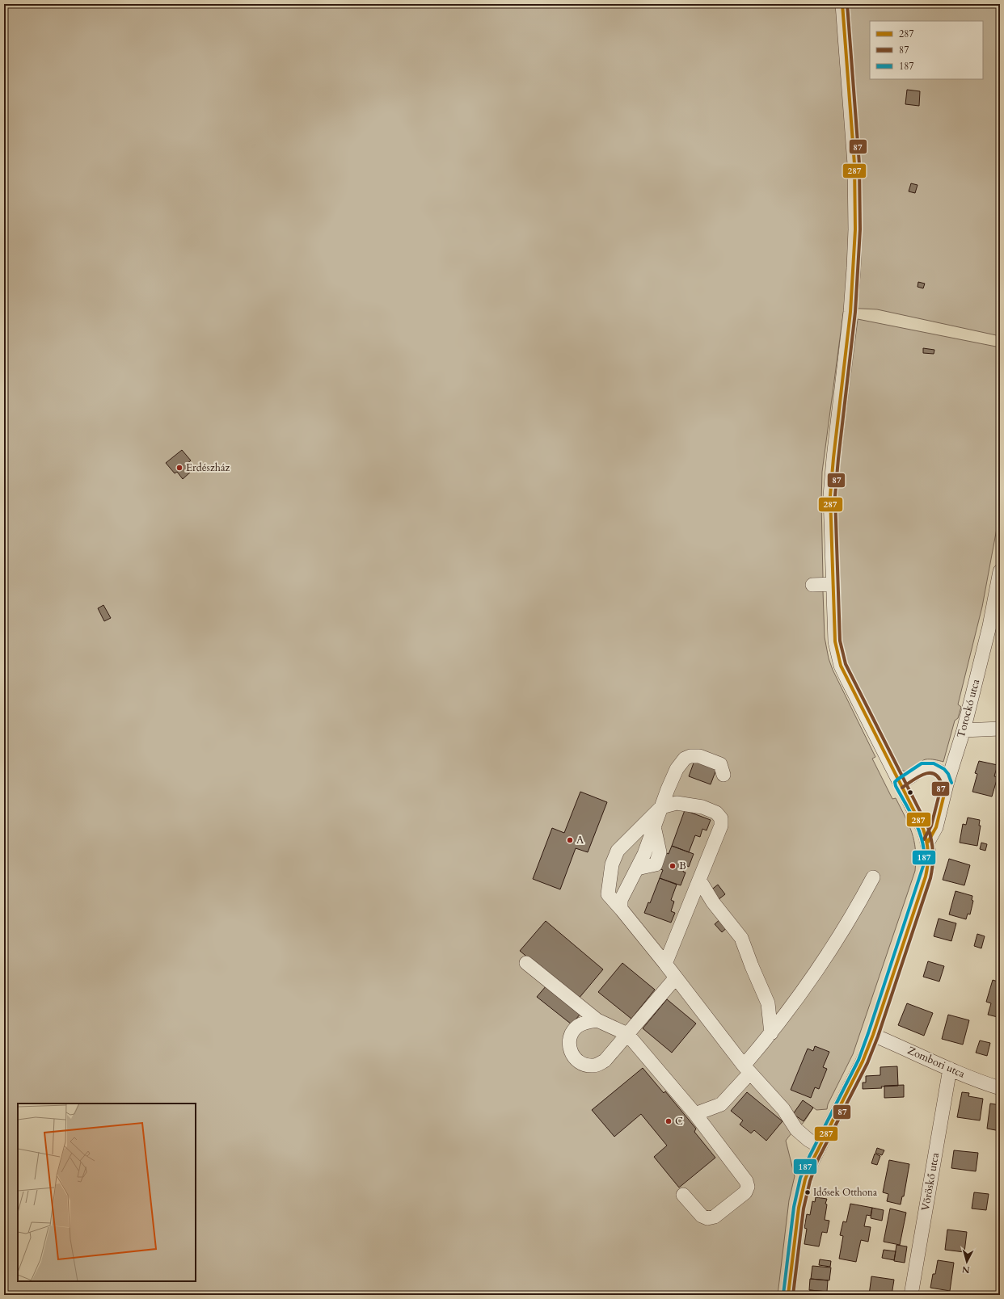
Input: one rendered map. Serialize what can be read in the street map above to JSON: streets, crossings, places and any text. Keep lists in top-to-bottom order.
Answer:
{
  "streets": {
    "street": ["Torockó utca", "Zombori utca", "Vöröskő utca"]
  },
  "crossings": [
    ["Zombori utca", "Vöröskő utca"]
  ],
  "places": [
    "Erdészház",
    "A",
    "B",
    "C",
    "Idősek Otthona"
  ],
  "lines": ["transit line 287", "transit line 87", "transit line 187"],
  "legend": ["287", "87", "187"],
  "north": "bottom"
}
